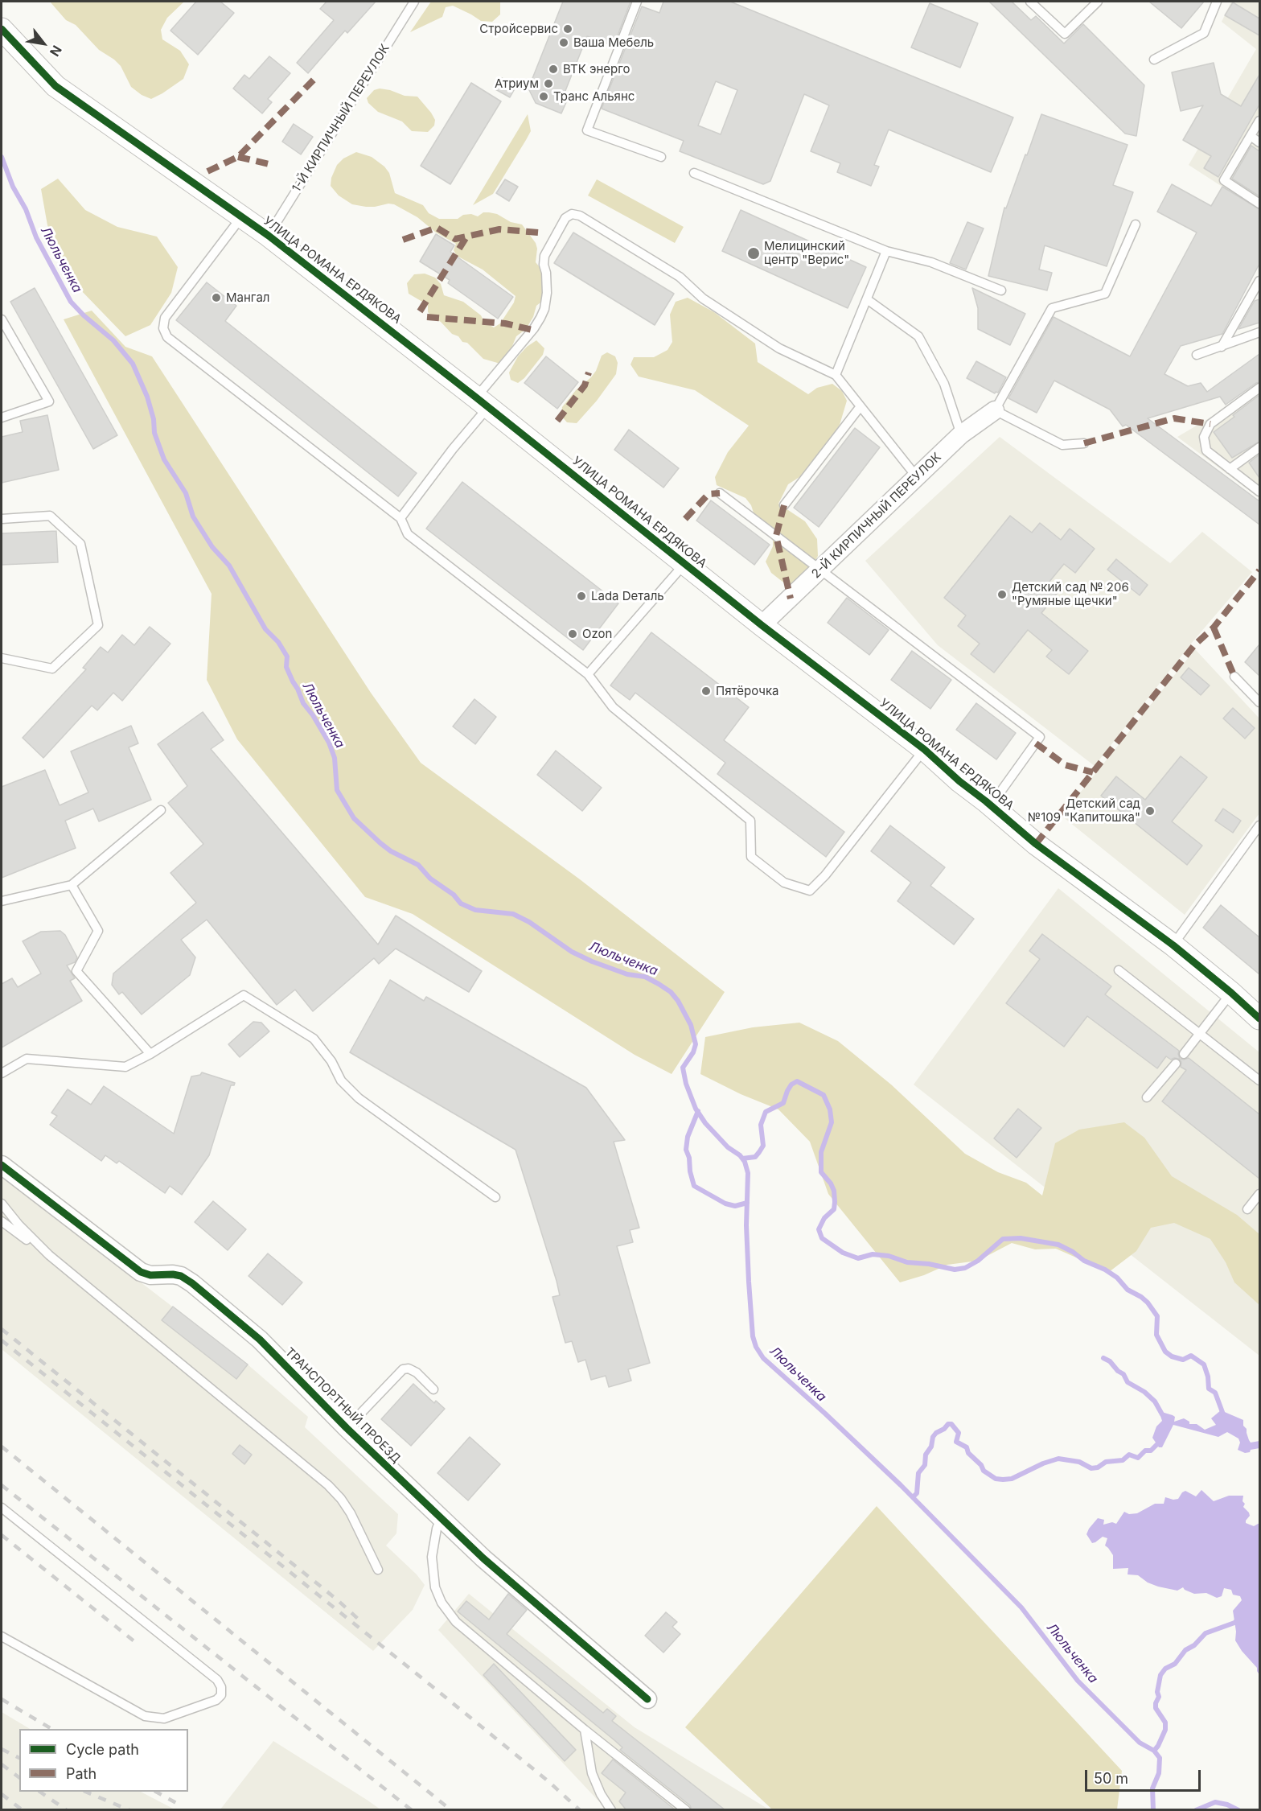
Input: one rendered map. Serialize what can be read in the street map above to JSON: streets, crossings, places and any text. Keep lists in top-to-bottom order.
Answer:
{
  "streets": {
    "street": ["УЛИЦА РОМАНА ЕРДЯКОВА", "2-Й КИРПИЧНЫЙ ПЕРЕУЛОК", "ТРАНСПОРТНЫЙ ПРОЕЗД"],
    "lane": ["1-Й КИРПИЧНЫЙ ПЕРЕУЛОК"]
  },
  "crossings": [
    ["1-Й КИРПИЧНЫЙ ПЕРЕУЛОК", "УЛИЦА РОМАНА ЕРДЯКОВА"],
    ["УЛИЦА РОМАНА ЕРДЯКОВА", "2-Й КИРПИЧНЫЙ ПЕРЕУЛОК"]
  ],
  "water": ["Люльченка"],
  "places": [
    "Стройсервис",
    "Ваша Мебель",
    "ВТК энерго",
    "Атриум",
    "Транс Альянс",
    "Мелицинский центр \"Верис\"",
    "Мангал",
    "Детский сад № 206 \"Румяные щечки\"",
    "Lada Dеталь",
    "Ozon",
    "Пятёрочка",
    "Детский сад №109 \"Капитошка\""
  ],
  "legend": ["Cycle path", "Path"],
  "scale_bar": "50 m",
  "north": "bottom right"
}
